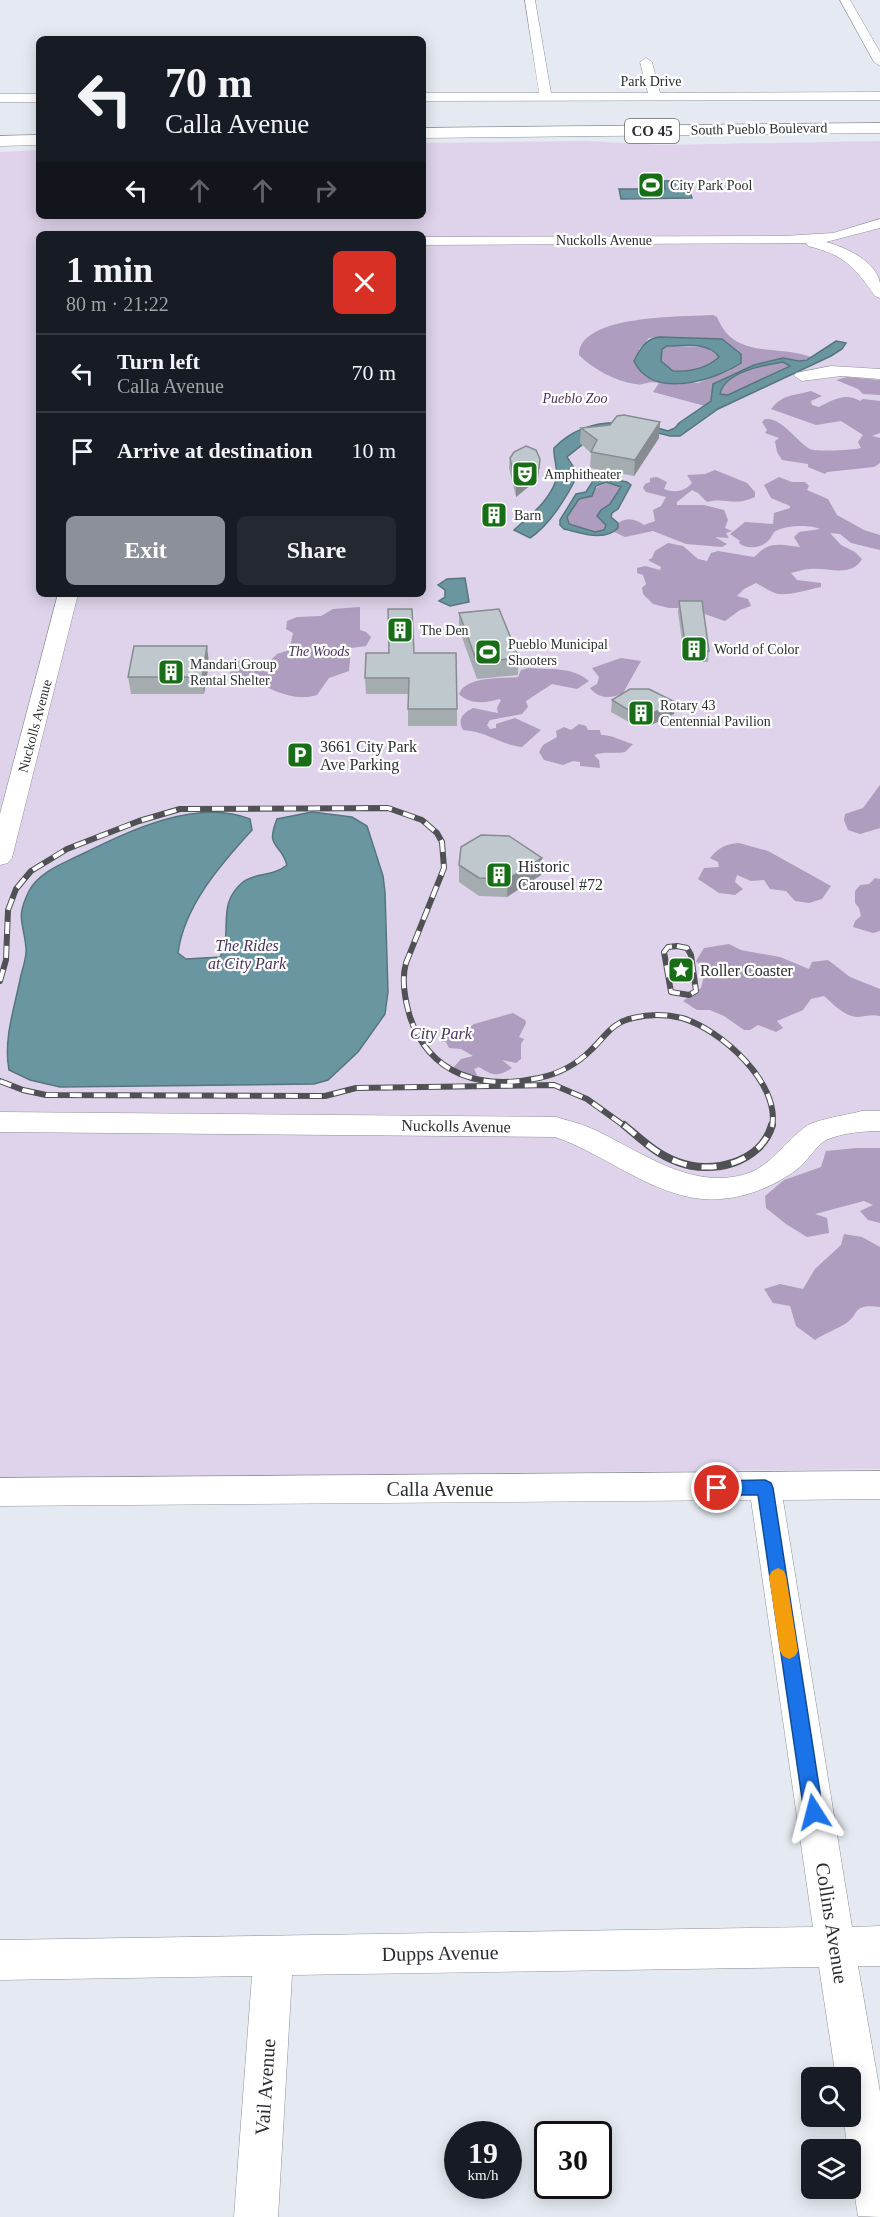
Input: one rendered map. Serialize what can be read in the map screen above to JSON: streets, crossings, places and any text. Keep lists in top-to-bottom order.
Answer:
{
  "streets": {
    "main road": ["South Pueblo Boulevard", "CO 45"],
    "street": [
      "Park Drive",
      "Nuckolls Avenue",
      "Calla Avenue",
      "Collins Avenue",
      "Dupps Avenue",
      "Vail Avenue"
    ]
  },
  "crossings": [
    ["Calla Avenue", "Collins Avenue"],
    ["Collins Avenue", "Dupps Avenue"],
    ["Dupps Avenue", "Vail Avenue"]
  ],
  "parks": [
    "Pueblo Zoo",
    "The Woods",
    "The Rides at City Park",
    "City Park"
  ],
  "places": {
    "sports": ["City Park Pool", "Pueblo Municipal Shooters"],
    "theatre": ["Amphitheater"],
    "building": [
      "Barn",
      "The Den",
      "World of Color",
      "Mandari Group Rental Shelter",
      "Rotary 43 Centennial Pavilion",
      "Historic Carousel #72"
    ],
    "parking": ["3661 City Park Ave Parking"],
    "place": ["Roller Coaster"]
  },
  "page": {
    "turn": ["70 m", "Calla Avenue"],
    "heading": ["1 min", "80 m · 21:22"],
    "list": [
      {
        "name": "Turn left",
        "note": "Calla Avenue",
        "value": "70 m"
      },
      {
        "name": "Arrive at destination",
        "value": "10 m"
      }
    ],
    "buttons": ["Exit", "Share"],
    "speed": "19 km/h",
    "limit": "30"
  }
}
